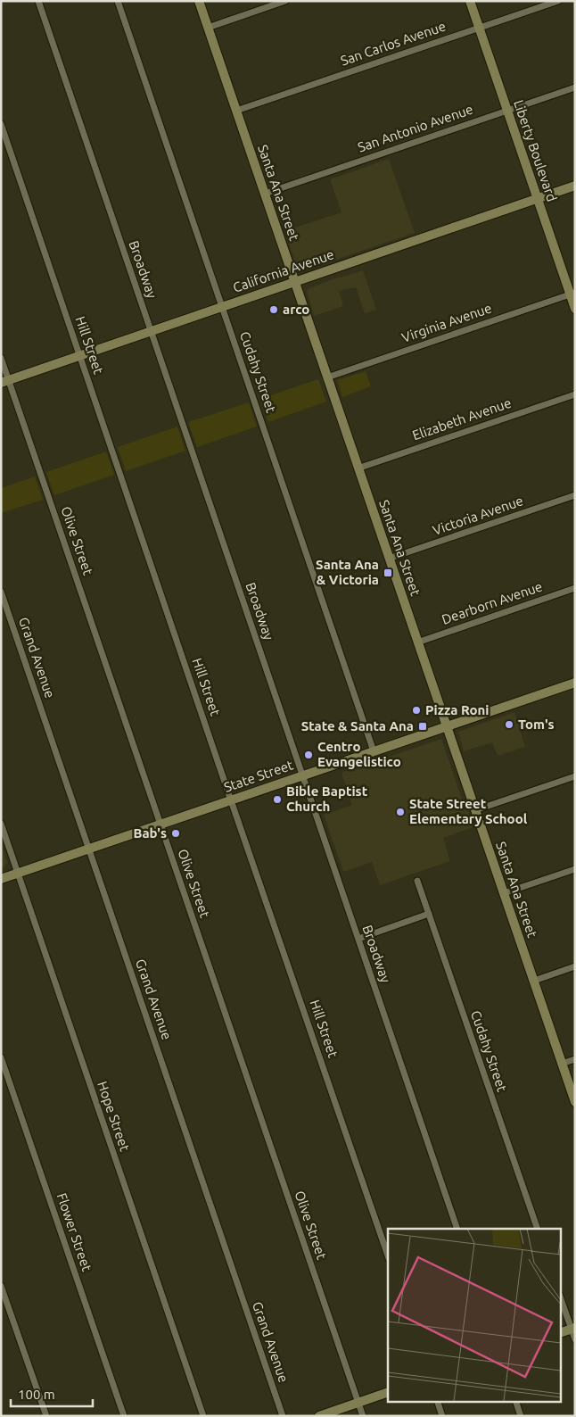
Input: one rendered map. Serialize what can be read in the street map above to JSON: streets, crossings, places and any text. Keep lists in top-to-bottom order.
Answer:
{
  "streets": {
    "street": [
      "San Carlos Avenue",
      "San Antonio Avenue",
      "Liberty Boulevard",
      "Santa Ana Street",
      "Broadway",
      "California Avenue",
      "Virginia Avenue",
      "Hill Street",
      "Cudahy Street",
      "Elizabeth Avenue",
      "Victoria Avenue",
      "Olive Street",
      "Dearborn Avenue",
      "Grand Avenue",
      "State Street",
      "Hope Street",
      "Flower Street"
    ]
  },
  "crossings": [
    ["San Carlos Avenue", "Liberty Boulevard"],
    ["San Carlos Avenue", "Santa Ana Street"],
    ["San Antonio Avenue", "Liberty Boulevard"],
    ["San Antonio Avenue", "Santa Ana Street"],
    ["Liberty Boulevard", "California Avenue"],
    ["Liberty Boulevard", "Virginia Avenue"],
    ["Santa Ana Street", "California Avenue"],
    ["Santa Ana Street", "Virginia Avenue"],
    ["Santa Ana Street", "Elizabeth Avenue"],
    ["Santa Ana Street", "Victoria Avenue"],
    ["Santa Ana Street", "Dearborn Avenue"],
    ["Santa Ana Street", "State Street"],
    ["Broadway", "California Avenue"],
    ["Broadway", "State Street"],
    ["California Avenue", "Hill Street"],
    ["California Avenue", "Cudahy Street"],
    ["California Avenue", "Olive Street"],
    ["Hill Street", "State Street"],
    ["Cudahy Street", "State Street"],
    ["Olive Street", "State Street"],
    ["Grand Avenue", "State Street"],
    ["State Street", "Hope Street"]
  ],
  "places": {
    "other": [
      "arco",
      "Pizza Roni",
      "Tom's",
      "Centro Evangelistico",
      "Bible Baptist Church",
      "State Street Elementary School",
      "Bab's"
    ],
    "transit": ["Santa Ana & Victoria", "State & Santa Ana"]
  },
  "scale_bar": "100 m"
}
